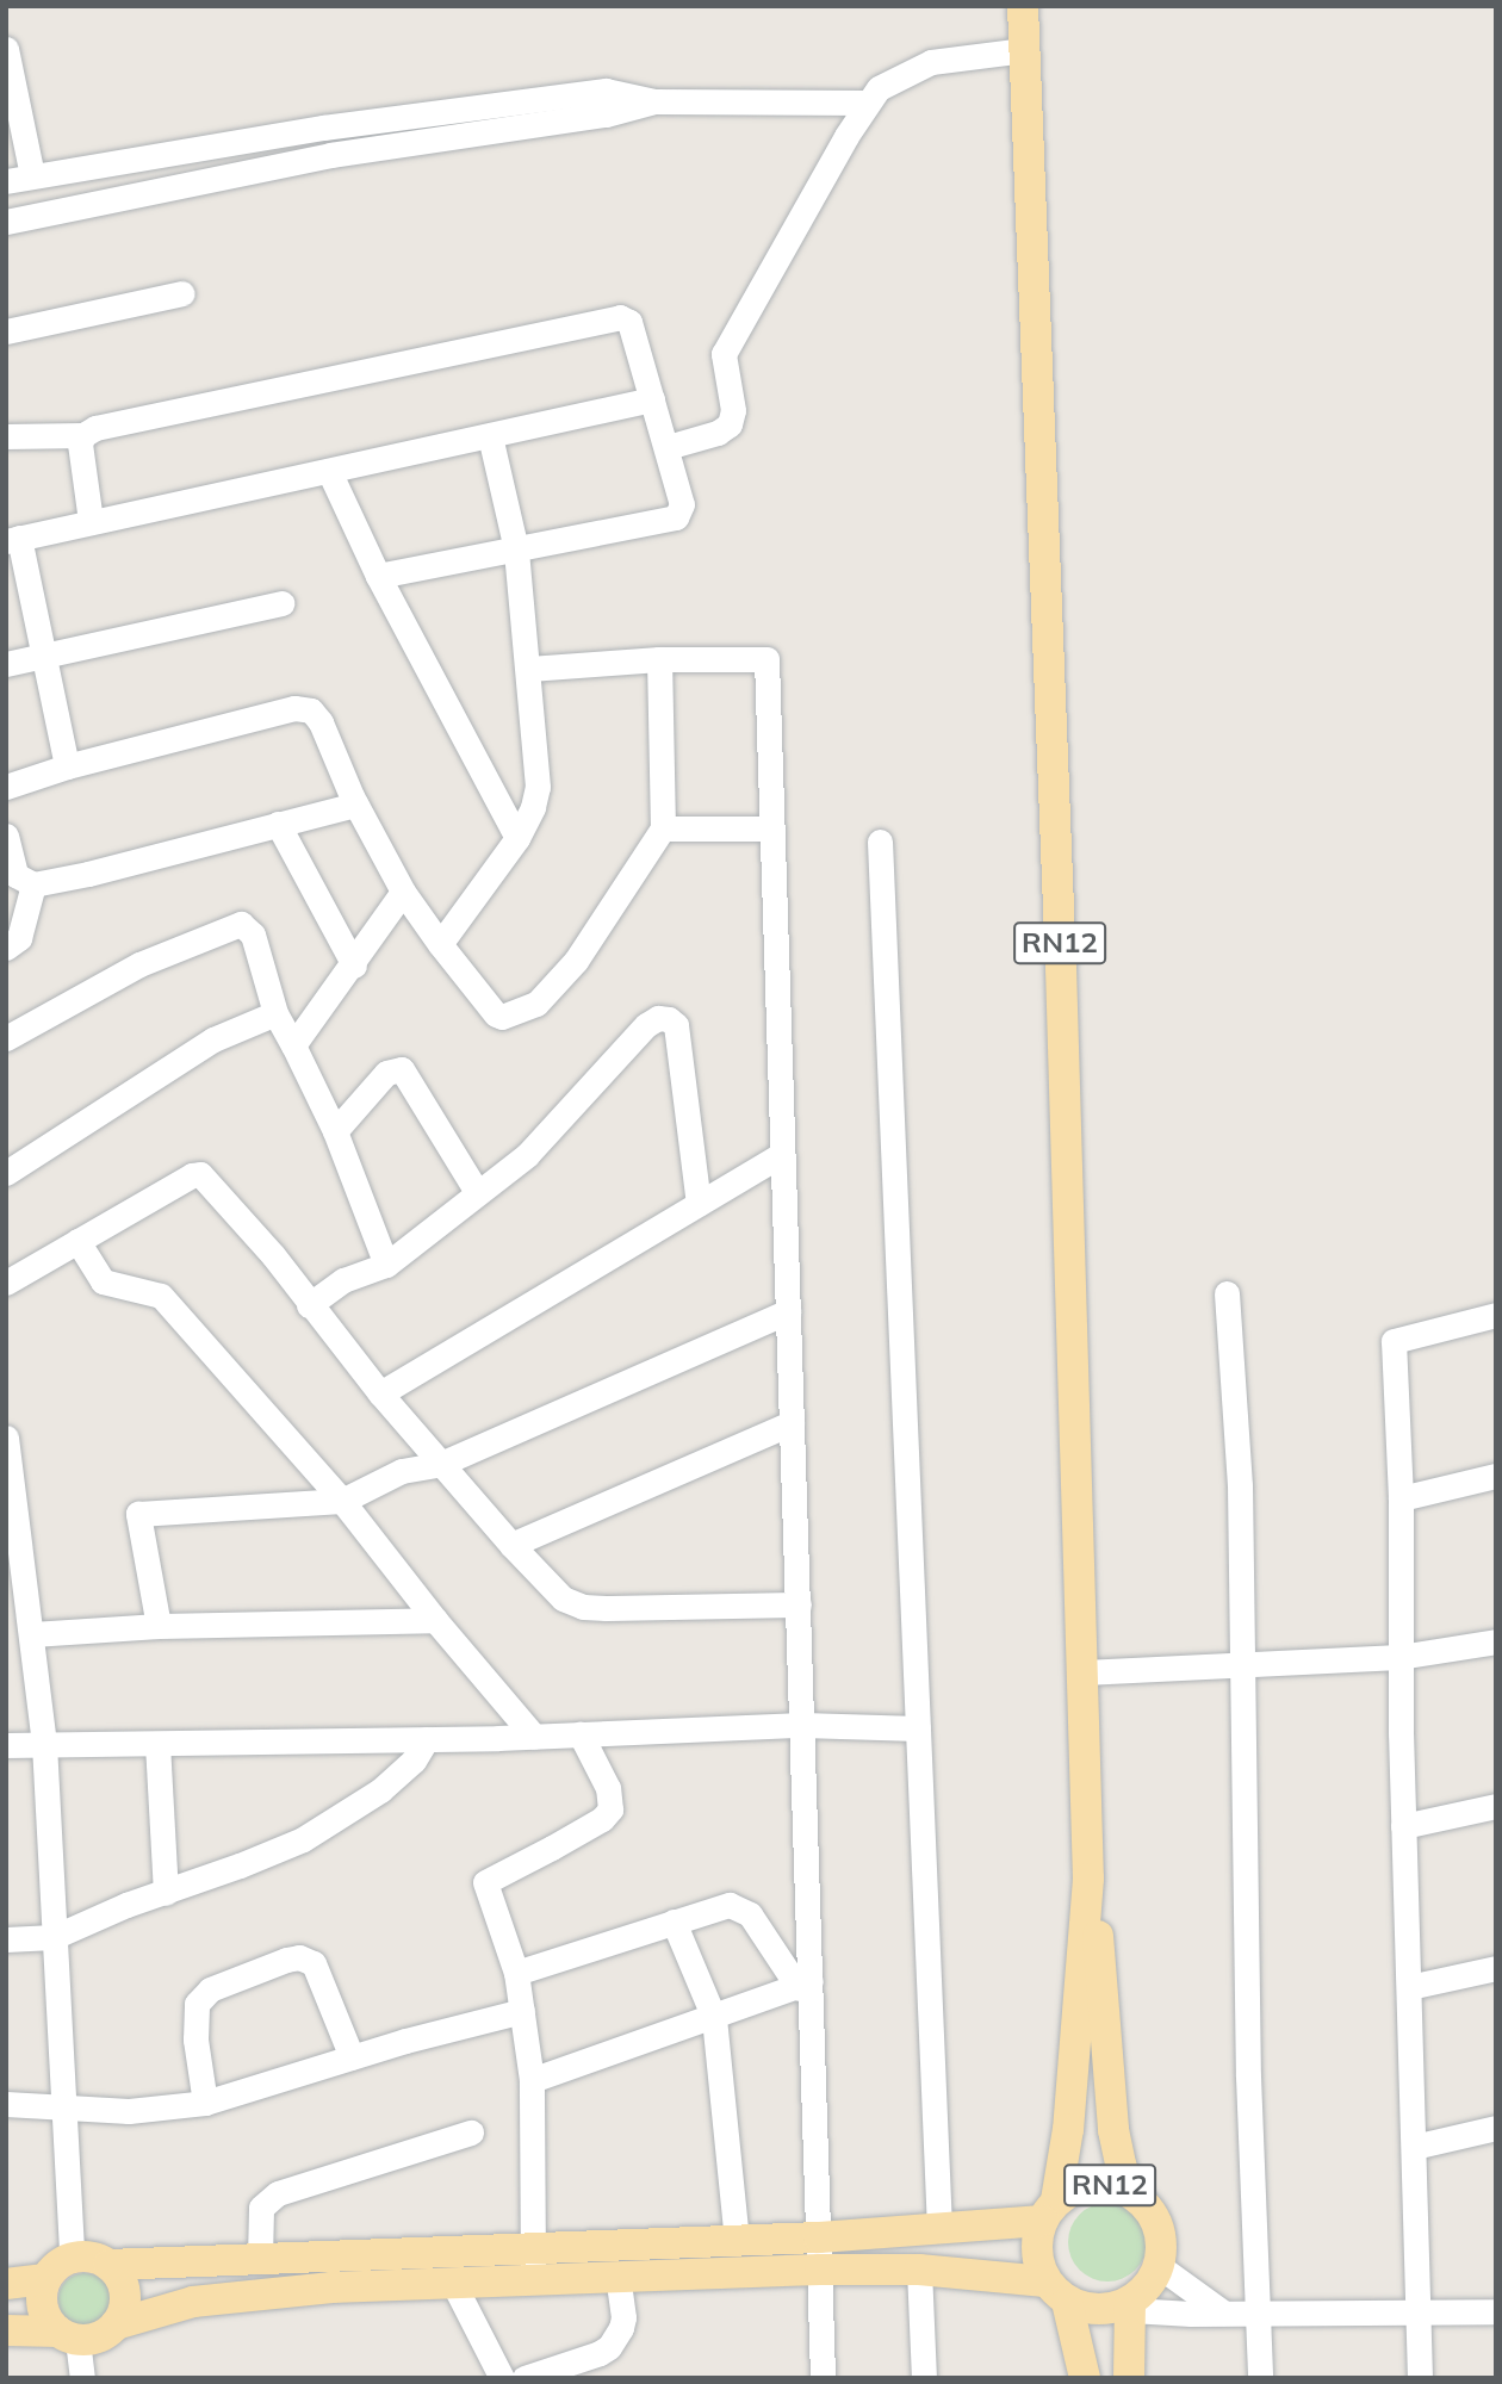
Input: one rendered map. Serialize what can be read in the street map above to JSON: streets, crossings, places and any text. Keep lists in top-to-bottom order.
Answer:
{
  "streets": {
    "main road": ["RN12"]
  }
}
